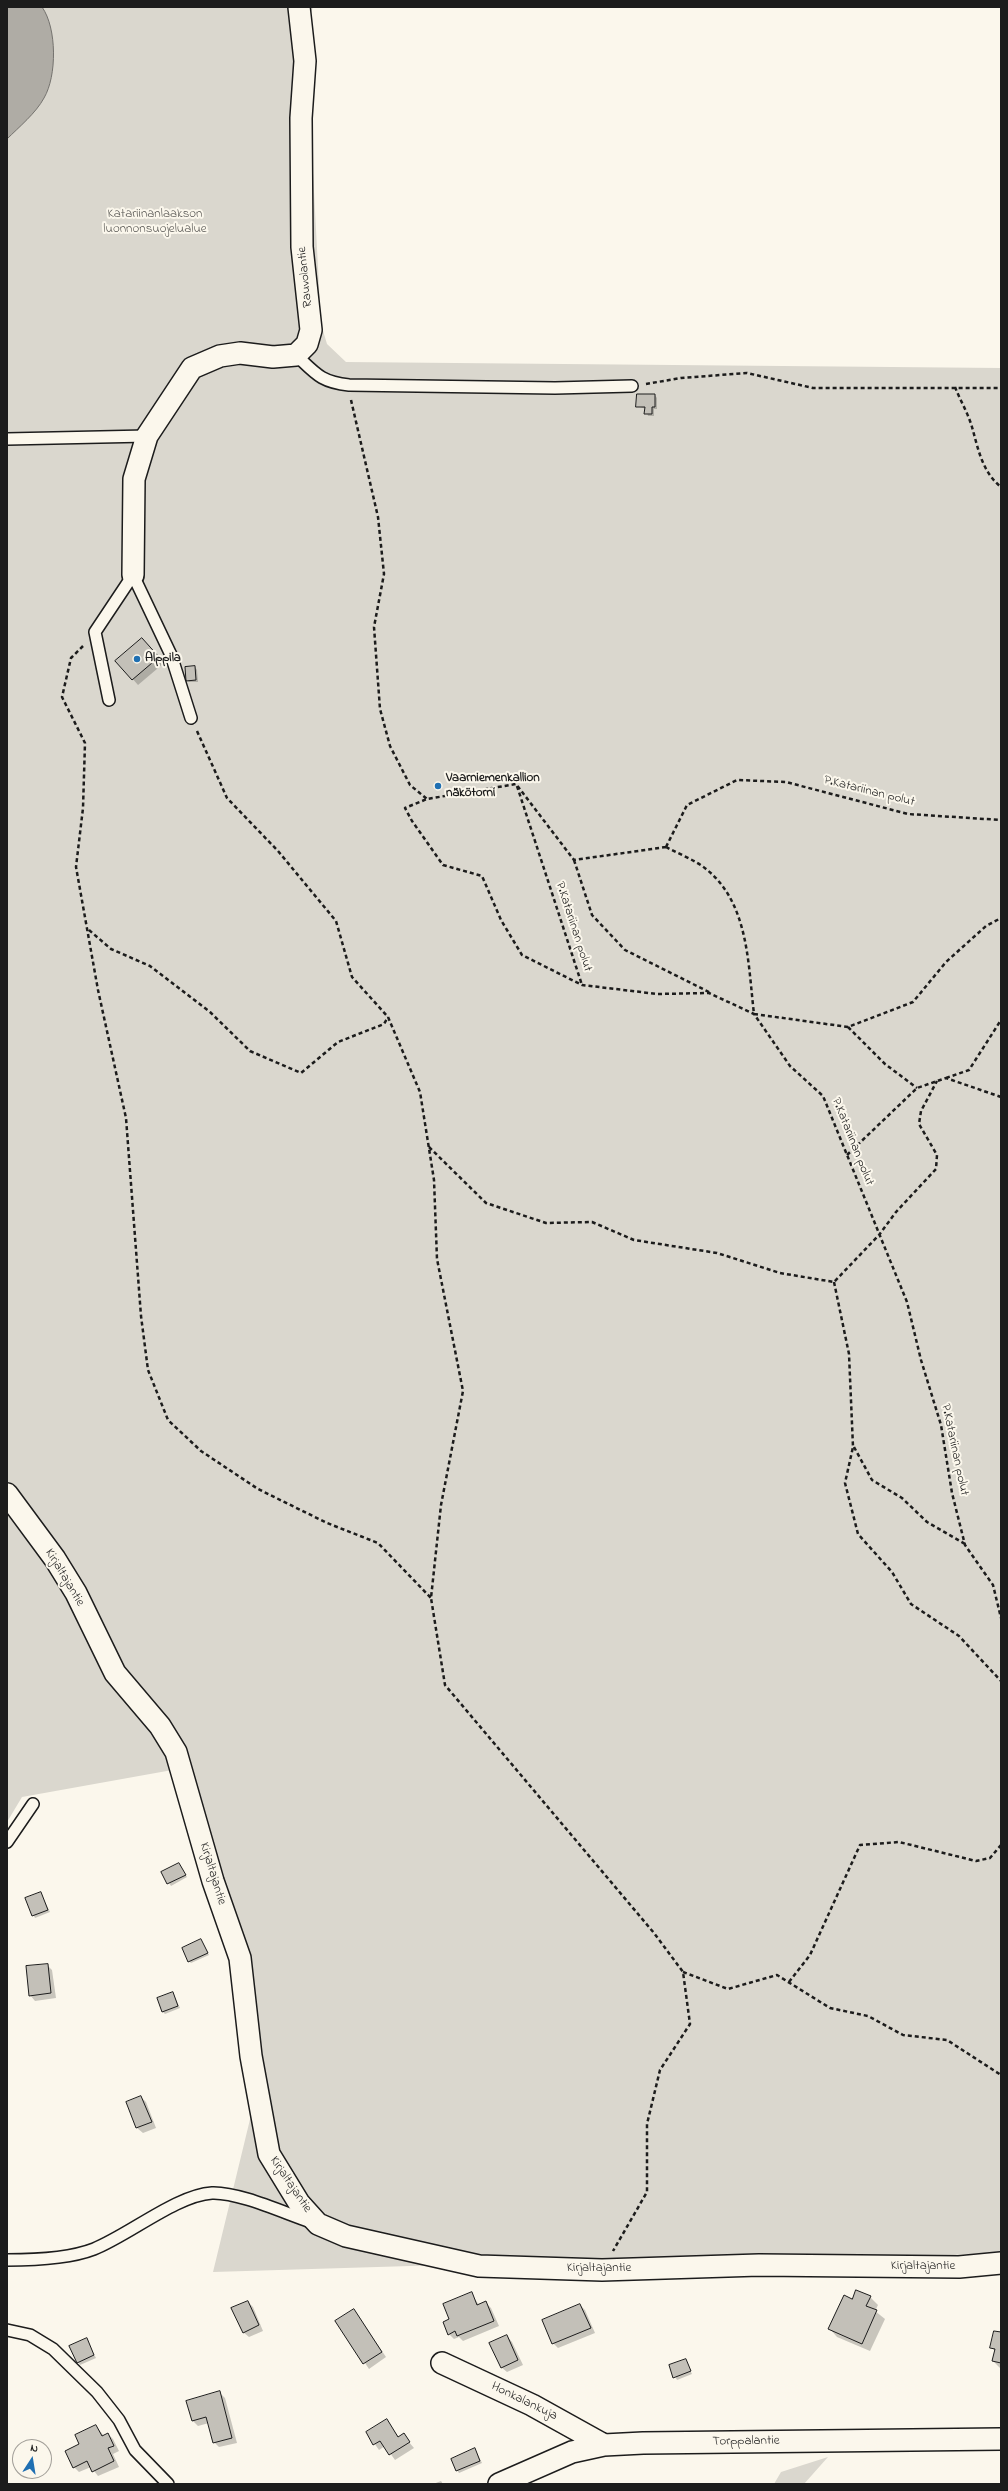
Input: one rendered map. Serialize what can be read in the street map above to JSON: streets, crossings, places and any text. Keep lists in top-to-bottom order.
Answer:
{
  "streets": {
    "street": [
      "Rauvolantie",
      "Kirjaltajantie",
      "Honkalankuja",
      "Torppalantie"
    ],
    "path": ["P.Katariinan polut"]
  },
  "crossings": [
    ["Honkalankuja", "Torppalantie"]
  ],
  "parks": ["Katariinanlaakson luonnonsuojelualue"],
  "places": ["Alppila", "Vaarniemenkallion näkötorni"],
  "north": "top"
}
